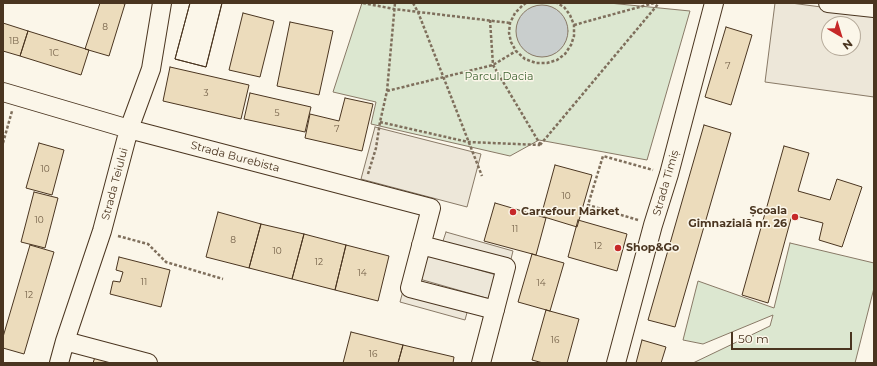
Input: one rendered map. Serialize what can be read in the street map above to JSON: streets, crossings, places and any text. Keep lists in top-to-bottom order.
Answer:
{
  "streets": {
    "street": ["Strada Burebista", "Strada Timiș", "Strada Teiului"]
  },
  "crossings": [
    ["Strada Burebista", "Strada Teiului"]
  ],
  "parks": ["Parcul Dacia"],
  "places": ["Carrefour Market", "Școala Gimnazială nr. 26", "Shop&Go"],
  "house_numbers": [
    "8",
    "1B",
    "1C",
    "7",
    "3",
    "5",
    "7",
    "10",
    "10",
    "10",
    "11",
    "8",
    "12",
    "10",
    "12",
    "14",
    "11",
    "14",
    "12",
    "16",
    "16"
  ],
  "scale_bar": "50 m",
  "north": "bottom right"
}
